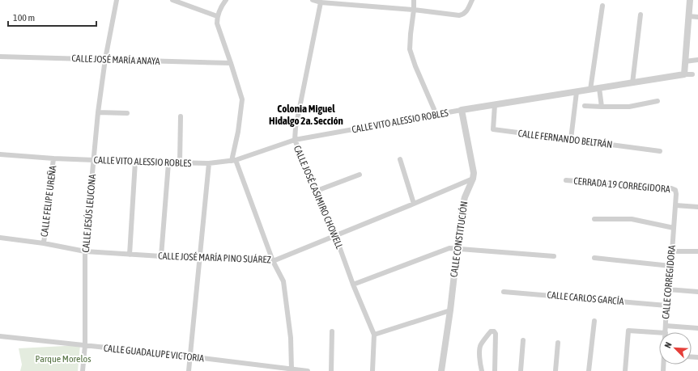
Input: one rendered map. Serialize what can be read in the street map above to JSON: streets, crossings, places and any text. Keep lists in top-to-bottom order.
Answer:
{
  "streets": {
    "street": [
      "CALLE JOSÉ MARÍA ANAYA",
      "CALLE VITO ALESSIO ROBLES",
      "CALLE FERNANDO BELTRÁN",
      "CERRADA 19 CORREGIDORA",
      "CALLE JOSÉ CASIMIRO CHOWELL",
      "CALLE FELIPE UREÑA",
      "CALLE JESÚS LEUCONA",
      "CALLE CONSTITUCIÓN",
      "CALLE JOSÉ MARÍA PINO SUÁREZ",
      "CALLE CORREGIDORA",
      "CALLE CARLOS GARCÍA",
      "CALLE GUADALUPE VICTORIA"
    ]
  },
  "crossings": [
    ["CALLE JOSÉ MARÍA ANAYA", "CALLE JESÚS LEUCONA"],
    ["CALLE VITO ALESSIO ROBLES", "CALLE FERNANDO BELTRÁN"],
    ["CALLE VITO ALESSIO ROBLES", "CALLE JOSÉ CASIMIRO CHOWELL"],
    ["CALLE VITO ALESSIO ROBLES", "CALLE FELIPE UREÑA"],
    ["CALLE VITO ALESSIO ROBLES", "CALLE JESÚS LEUCONA"],
    ["CALLE VITO ALESSIO ROBLES", "CALLE CONSTITUCIÓN"],
    ["CERRADA 19 CORREGIDORA", "CALLE CORREGIDORA"],
    ["CALLE JOSÉ CASIMIRO CHOWELL", "CALLE JOSÉ MARÍA PINO SUÁREZ"],
    ["CALLE FELIPE UREÑA", "CALLE JOSÉ MARÍA PINO SUÁREZ"],
    ["CALLE JESÚS LEUCONA", "CALLE JOSÉ MARÍA PINO SUÁREZ"],
    ["CALLE JESÚS LEUCONA", "CALLE GUADALUPE VICTORIA"],
    ["CALLE CONSTITUCIÓN", "CALLE JOSÉ MARÍA PINO SUÁREZ"],
    ["CALLE CORREGIDORA", "CALLE CARLOS GARCÍA"]
  ],
  "districts": ["Colonia Miguel Hidalgo 2a. Sección"],
  "parks": ["Parque Morelos"],
  "scale_bar": "100 m",
  "north": "top left"
}
